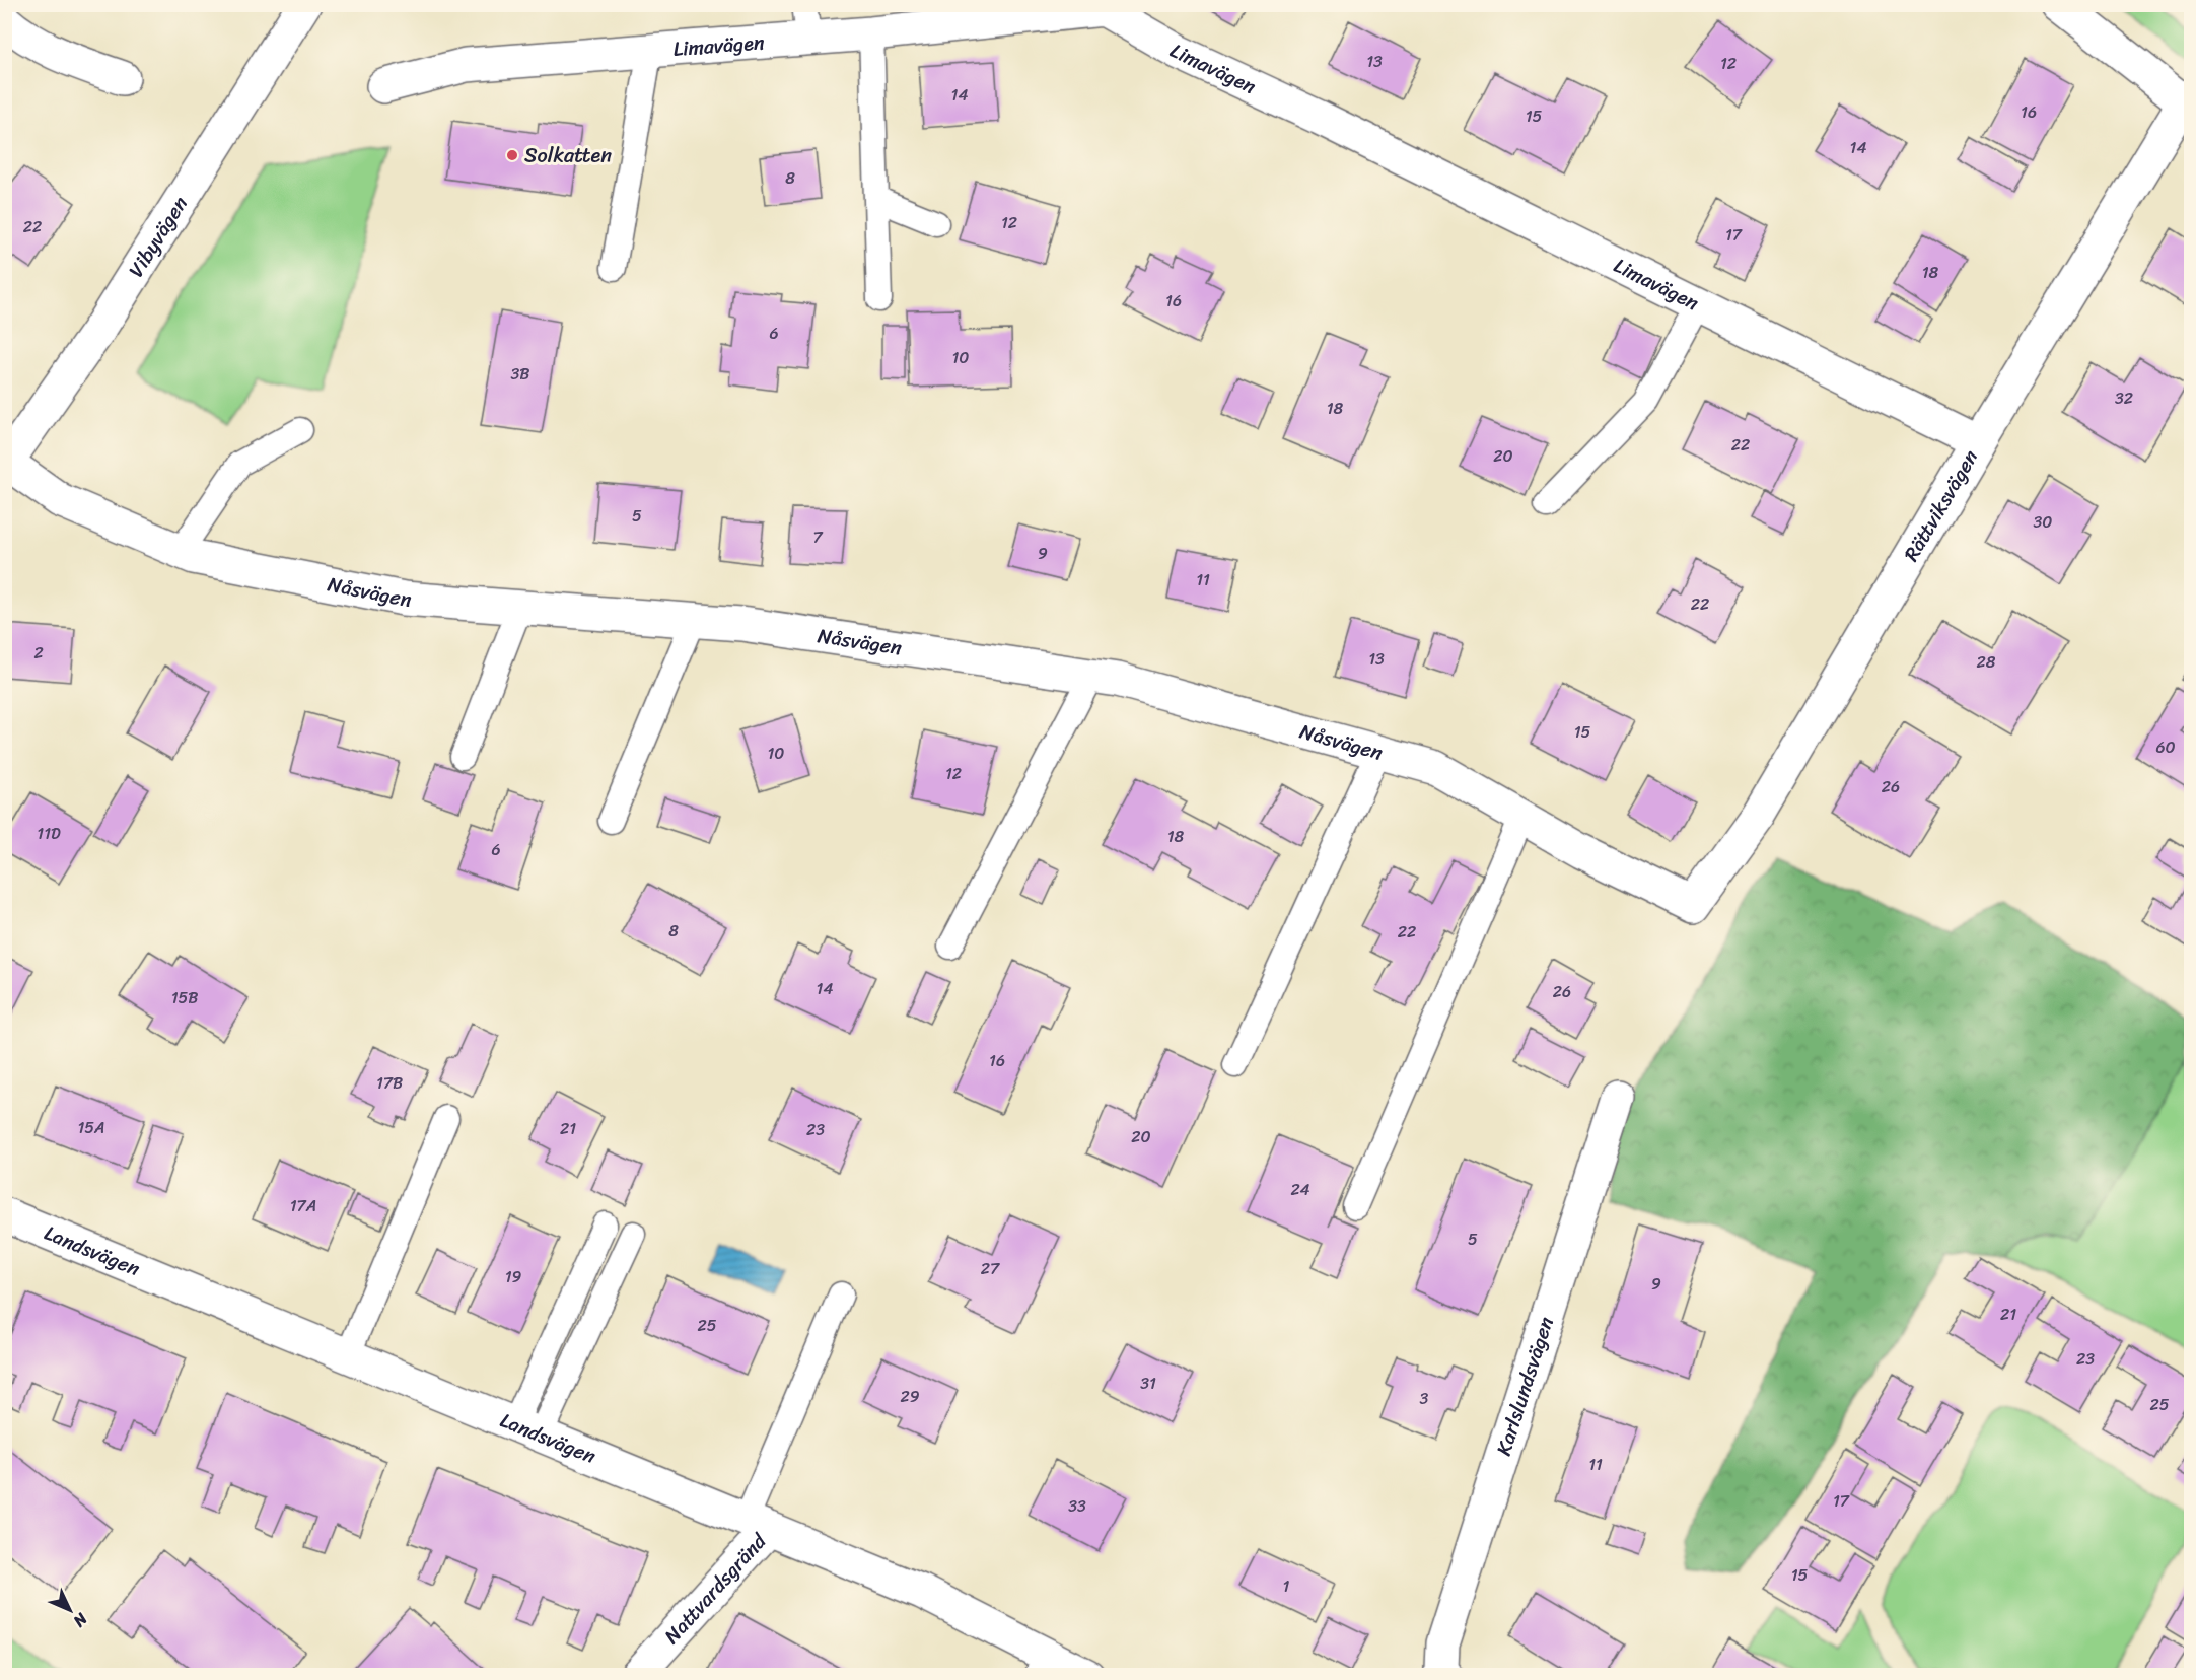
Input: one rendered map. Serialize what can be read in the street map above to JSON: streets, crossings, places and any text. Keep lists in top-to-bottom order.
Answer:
{
  "streets": {
    "street": [
      "Limavägen",
      "Vibyvägen",
      "Rättviksvägen",
      "Nåsvägen",
      "Landsvägen",
      "Karlslundsvägen",
      "Nattvardsgränd"
    ]
  },
  "crossings": [
    ["Limavägen", "Rättviksvägen"],
    ["Vibyvägen", "Nåsvägen"],
    ["Rättviksvägen", "Nåsvägen"],
    ["Landsvägen", "Nattvardsgränd"]
  ],
  "places": ["Solkatten"],
  "house_numbers": [
    "13",
    "12",
    "14",
    "16",
    "15",
    "14",
    "8",
    "12",
    "22",
    "17",
    "18",
    "16",
    "6",
    "10",
    "3B",
    "32",
    "18",
    "22",
    "20",
    "5",
    "30",
    "7",
    "9",
    "11",
    "22",
    "2",
    "13",
    "28",
    "15",
    "60",
    "10",
    "12",
    "26",
    "11D",
    "18",
    "6",
    "8",
    "22",
    "14",
    "26",
    "15B",
    "16",
    "17B",
    "15A",
    "21",
    "23",
    "20",
    "24",
    "17A",
    "5",
    "27",
    "19",
    "9",
    "21",
    "25",
    "23",
    "31",
    "29",
    "3",
    "25",
    "11",
    "17",
    "33",
    "15",
    "1"
  ],
  "north": "bottom right"
}
